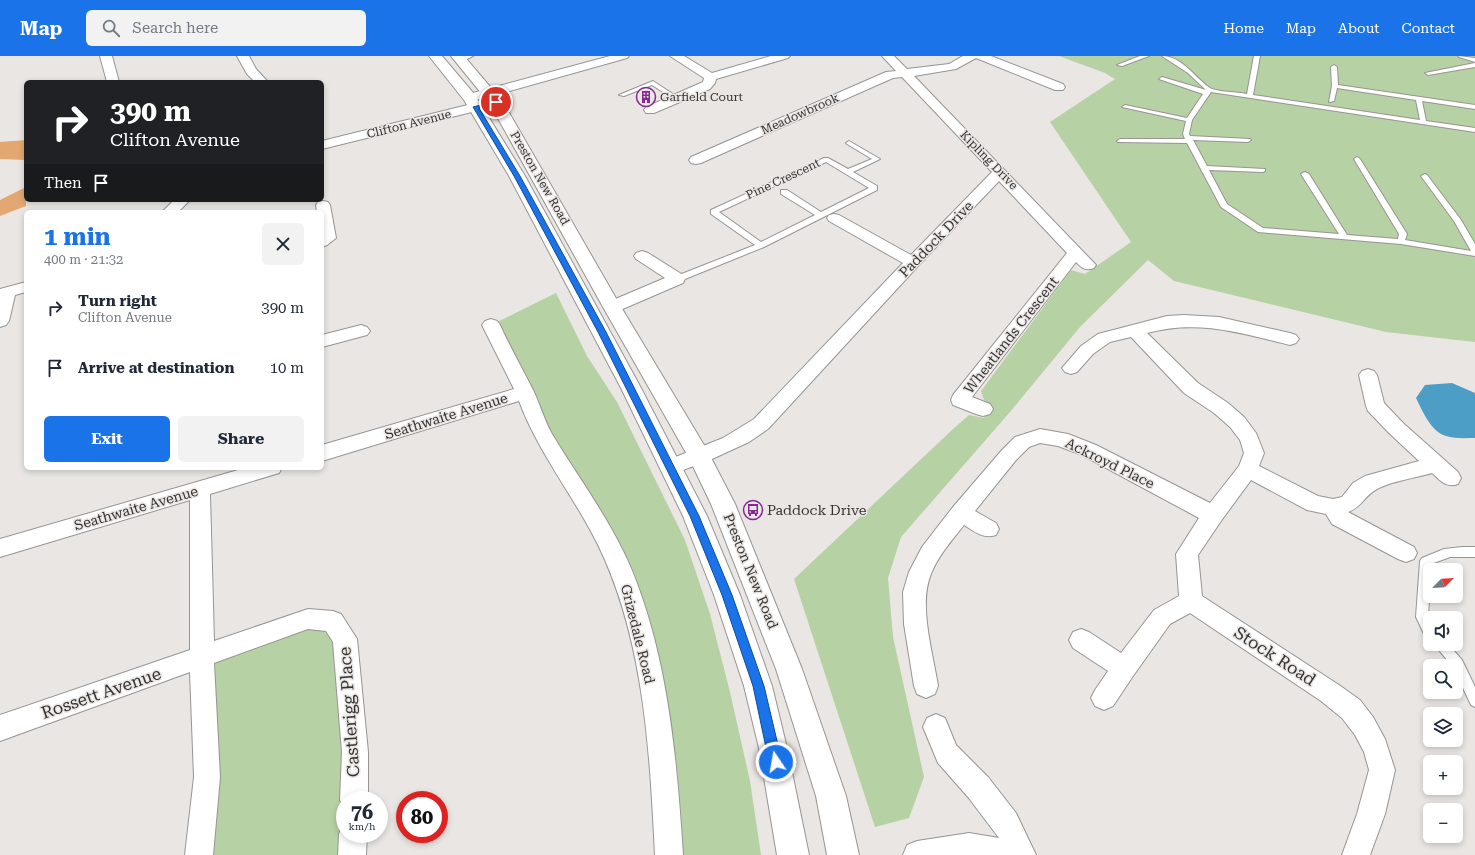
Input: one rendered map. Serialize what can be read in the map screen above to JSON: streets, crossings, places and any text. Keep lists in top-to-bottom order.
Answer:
{
  "streets": {
    "highway": ["Preston New Road"],
    "street": [
      "Meadowbrook",
      "Clifton Avenue",
      "Kipling Drive",
      "Paddock Drive",
      "Wheatlands Crescent",
      "Seathwaite Avenue",
      "Ackroyd Place",
      "Grizedale Road",
      "Stock Road",
      "Rossett Avenue",
      "Castlerigg Place"
    ],
    "lane": ["Pine Crescent"]
  },
  "crossings": [
    ["Meadowbrook", "Kipling Drive"],
    ["Clifton Avenue", "Preston New Road"],
    ["Kipling Drive", "Paddock Drive"],
    ["Kipling Drive", "Wheatlands Crescent"],
    ["Preston New Road", "Paddock Drive"],
    ["Seathwaite Avenue", "Grizedale Road"],
    ["Rossett Avenue", "Castlerigg Place"]
  ],
  "places": {
    "building": ["Garfield Court"],
    "bus stop": ["Paddock Drive"]
  },
  "north": "top right",
  "page": {
    "header": "Map",
    "search": "Search here",
    "nav": [
      "Home",
      "Map",
      "About",
      "Contact"
    ],
    "turn": ["390 m", "Clifton Avenue"],
    "then": "Then",
    "heading": ["1 min", "400 m · 21:32"],
    "list": [
      {
        "name": "Turn right",
        "note": "Clifton Avenue",
        "value": "390 m"
      },
      {
        "name": "Arrive at destination",
        "value": "10 m"
      }
    ],
    "buttons": ["Exit", "Share"],
    "map_buttons": ["+", "−"],
    "speed": "76 km/h",
    "limit": "80"
  }
}
